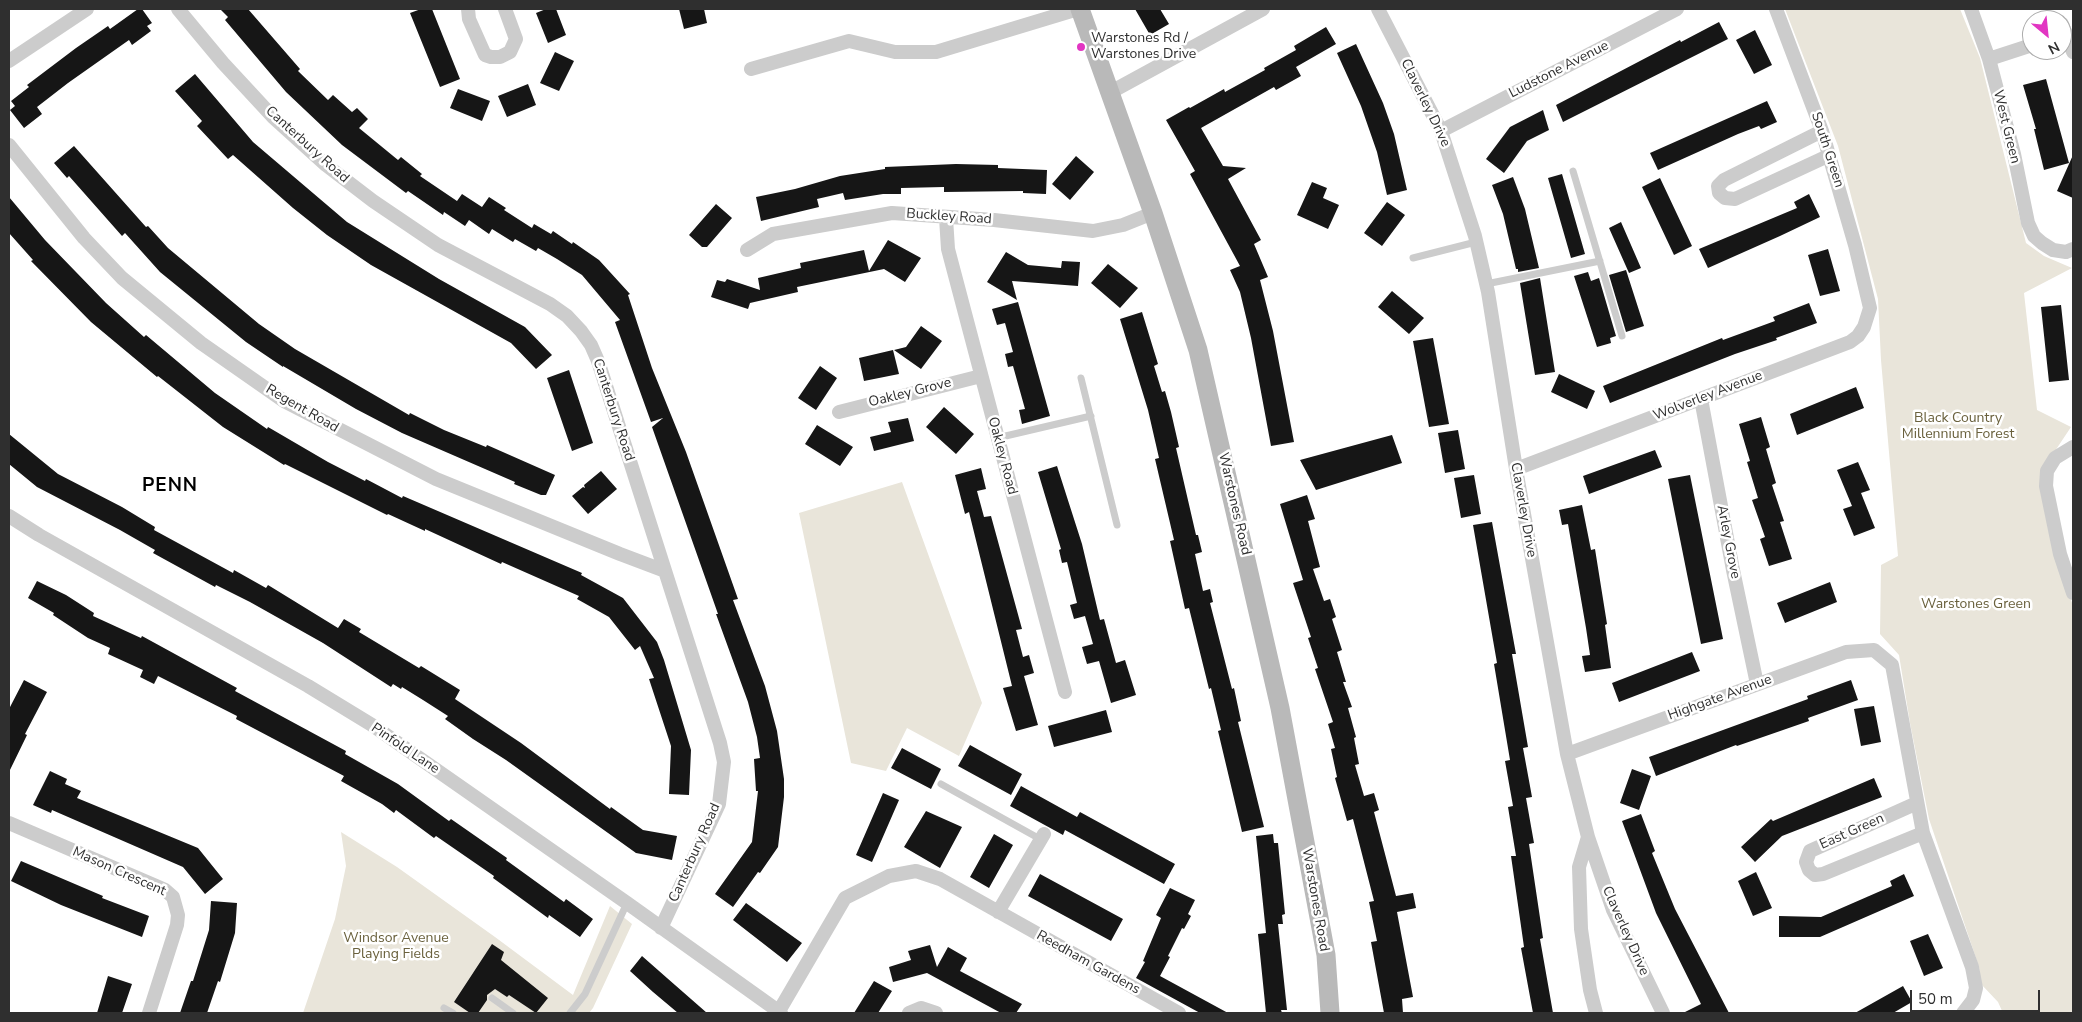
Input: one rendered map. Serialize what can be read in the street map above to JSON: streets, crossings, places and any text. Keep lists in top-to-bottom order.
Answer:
{
  "streets": {
    "street": [
      "Ludstone Avenue",
      "Claverley Drive",
      "West Green",
      "Canterbury Road",
      "South Green",
      "Buckley Road",
      "Oakley Grove",
      "Wolverley Avenue",
      "Regent Road",
      "Oakley Road",
      "Warstones Road",
      "Arley Grove",
      "Highgate Avenue",
      "Pinfold Lane",
      "East Green",
      "Mason Crescent",
      "Reedham Gardens"
    ]
  },
  "crossings": [
    ["Ludstone Avenue", "Claverley Drive"],
    ["Claverley Drive", "Wolverley Avenue"],
    ["Claverley Drive", "Highgate Avenue"],
    ["Canterbury Road", "Regent Road"],
    ["Canterbury Road", "Pinfold Lane"],
    ["South Green", "Wolverley Avenue"],
    ["Buckley Road", "Oakley Road"],
    ["Buckley Road", "Warstones Road"],
    ["Oakley Grove", "Oakley Road"],
    ["Wolverley Avenue", "Arley Grove"],
    ["Arley Grove", "Highgate Avenue"],
    ["Highgate Avenue", "East Green"],
    ["Pinfold Lane", "Reedham Gardens"]
  ],
  "districts": ["PENN"],
  "parks": ["Black Country Millennium Forest", "Warstones Green", "Windsor Avenue Playing Fields"],
  "places": ["Warstones Rd / Warstones Drive"],
  "scale_bar": "50 m",
  "north": "bottom right"
}
